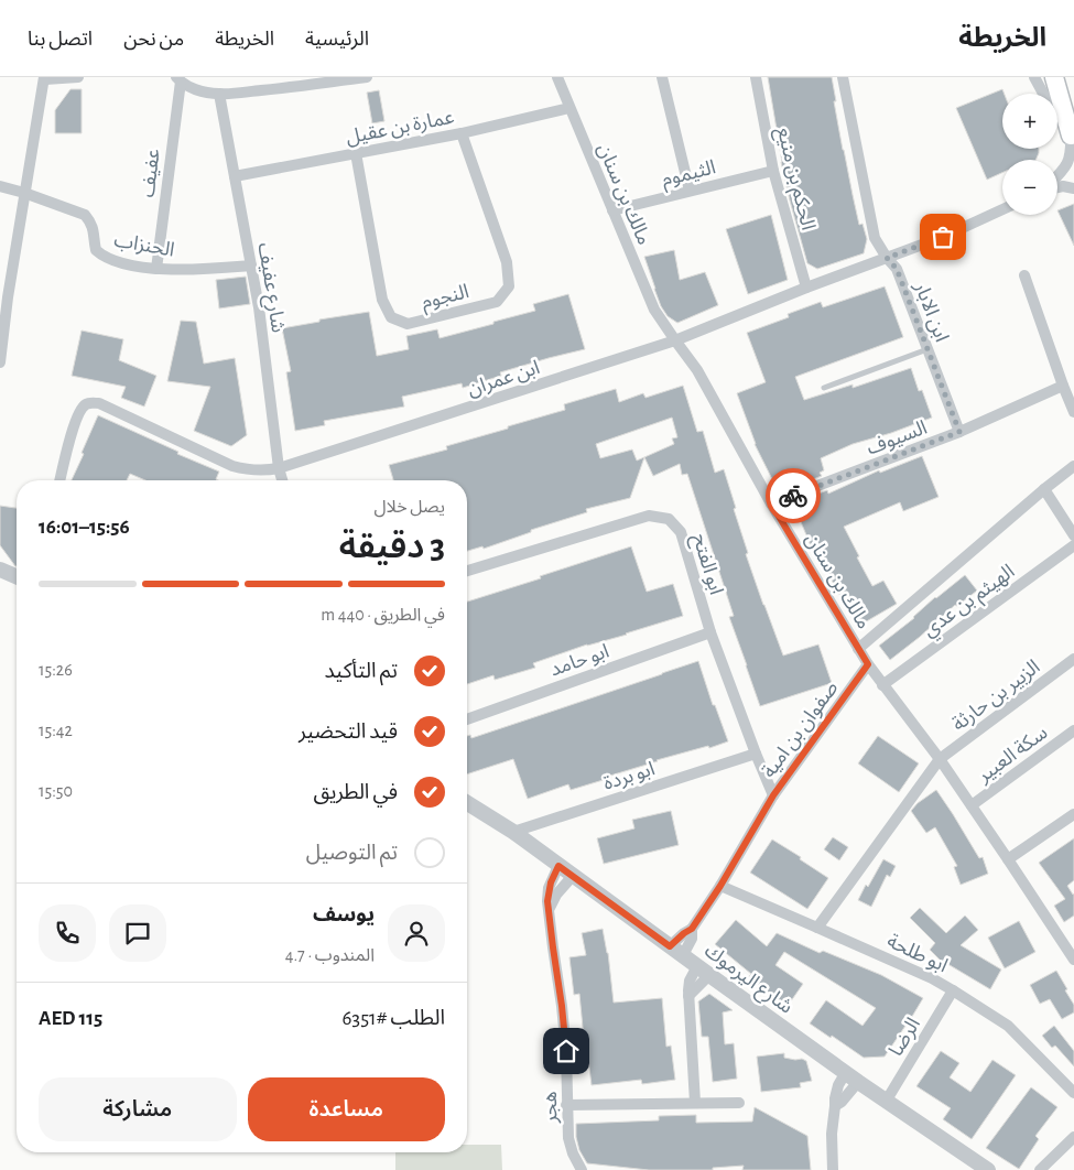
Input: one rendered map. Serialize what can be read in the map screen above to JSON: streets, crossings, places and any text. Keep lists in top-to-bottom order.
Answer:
{
  "streets": {
    "street": [
      "عمارة بن عقيل",
      "عفيف",
      "الثيموم",
      "الحكم بن منيع",
      "مالك بن سنان",
      "الحنزاب",
      "شارع عفيف",
      "النجوم",
      "ابن الابار",
      "ابن عمران",
      "السيوف",
      "ابو الفتح",
      "الهيثم بن عدي",
      "ابو حامد",
      "الزبير بن حارثة",
      "صفوان بن امية",
      "سكة العبير",
      "ابو بردة",
      "ابو طلحة",
      "شارع اليرموك",
      "الرضا",
      "هجر"
    ]
  },
  "crossings": [
    ["عمارة بن عقيل", "مالك بن سنان"],
    ["عمارة بن عقيل", "شارع عفيف"],
    ["عمارة بن عقيل", "النجوم"],
    ["عفيف", "الحنزاب"],
    ["الثيموم", "الحكم بن منيع"],
    ["الثيموم", "مالك بن سنان"],
    ["الحكم بن منيع", "ابن عمران"],
    ["مالك بن سنان", "ابن عمران"],
    ["مالك بن سنان", "السيوف"],
    ["مالك بن سنان", "الهيثم بن عدي"],
    ["مالك بن سنان", "الزبير بن حارثة"],
    ["مالك بن سنان", "صفوان بن امية"],
    ["مالك بن سنان", "سكة العبير"],
    ["الحنزاب", "شارع عفيف"],
    ["شارع عفيف", "ابن عمران"],
    ["ابن الابار", "ابن عمران"],
    ["ابن الابار", "السيوف"],
    ["ابو الفتح", "ابو حامد"],
    ["ابو الفتح", "صفوان بن امية"],
    ["ابو الفتح", "ابو بردة"],
    ["الزبير بن حارثة", "ابو طلحة"],
    ["صفوان بن امية", "ابو طلحة"],
    ["صفوان بن امية", "شارع اليرموك"],
    ["ابو بردة", "شارع اليرموك"],
    ["ابو طلحة", "الرضا"],
    ["شارع اليرموك", "الرضا"],
    ["شارع اليرموك", "هجر"]
  ],
  "page": {
    "header": "الخريطة",
    "nav": [
      "الرئيسية",
      "الخريطة",
      "من نحن",
      "اتصل بنا"
    ],
    "map_buttons": ["+", "−"],
    "heading": ["3 دقيقة", "يصل خلال", "15:56–16:01"],
    "panel": [
      "يوسف",
      "المندوب · 4.7",
      "الطلب #6351",
      "AED 115"
    ],
    "bar": "في الطريق · 440 m",
    "list": [
      ["تم التأكيد", "15:26"],
      ["قيد التحضير", "15:42"],
      ["في الطريق", "15:50"],
      "تم التوصيل"
    ],
    "buttons": ["مساعدة", "مشاركة"]
  }
}
